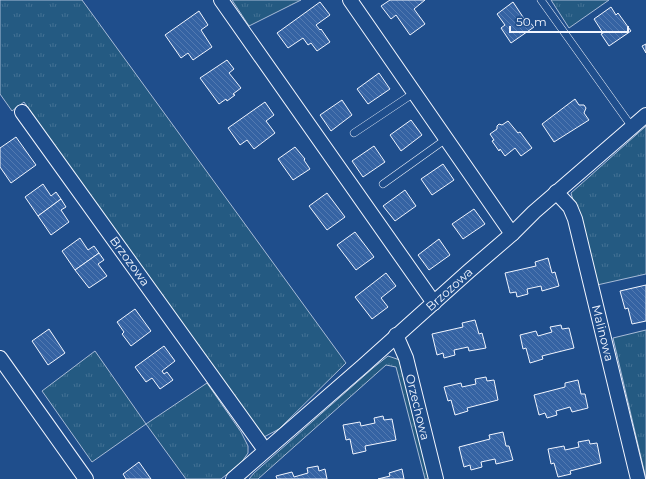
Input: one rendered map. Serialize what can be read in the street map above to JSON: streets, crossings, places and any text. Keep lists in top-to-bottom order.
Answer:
{
  "streets": {
    "street": ["Brzozowa", "Malinowa", "Orzechowa"]
  },
  "crossings": [
    ["Brzozowa", "Malinowa"],
    ["Brzozowa", "Orzechowa"]
  ],
  "scale_bar": "50 m"
}
